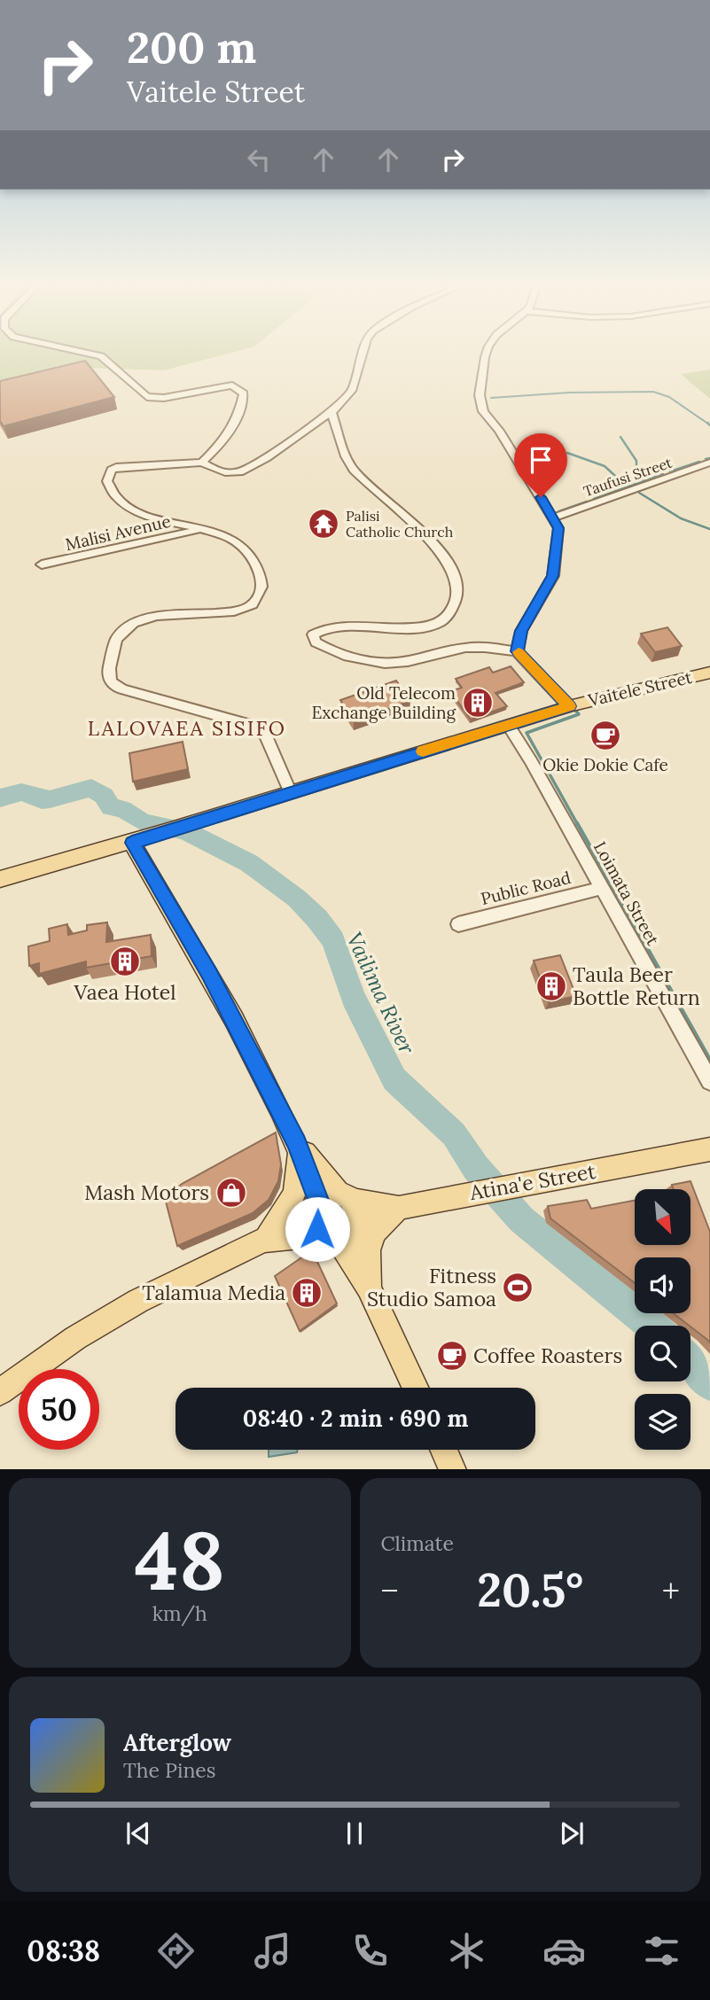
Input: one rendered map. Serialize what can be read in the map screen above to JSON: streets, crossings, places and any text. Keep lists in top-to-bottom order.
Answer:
{
  "streets": {
    "main road": ["Vaitele Street", "Atina'e Street"],
    "street": [
      "Taufusi Street",
      "Malisi Avenue",
      "Public Road",
      "Loimata Street"
    ]
  },
  "crossings": [
    ["Vaitele Street", "Loimata Street"],
    ["Public Road", "Loimata Street"]
  ],
  "districts": ["LALOVAEA SISIFO"],
  "water": ["Vailima River"],
  "places": {
    "temple": ["Palisi Catholic Church"],
    "building": [
      "Old Telecom Exchange Building",
      "Vaea Hotel",
      "Taula Beer Bottle Return",
      "Talamua Media"
    ],
    "cafe": ["Okie Dokie Cafe", "Coffee Roasters"],
    "shop": ["Mash Motors"],
    "sports": ["Fitness Studio Samoa"]
  },
  "north": "bottom right",
  "page": {
    "turn": ["200 m", "Vaitele Street"],
    "limit": "50",
    "trip": "08:40 · 2 min · 690 m",
    "tile": [
      ["48", "km/h"],
      "Climate"
    ],
    "heat": ["−", "20.5°", "+"],
    "song": ["Afterglow", "The Pines"],
    "tabs": "08:38"
  }
}
